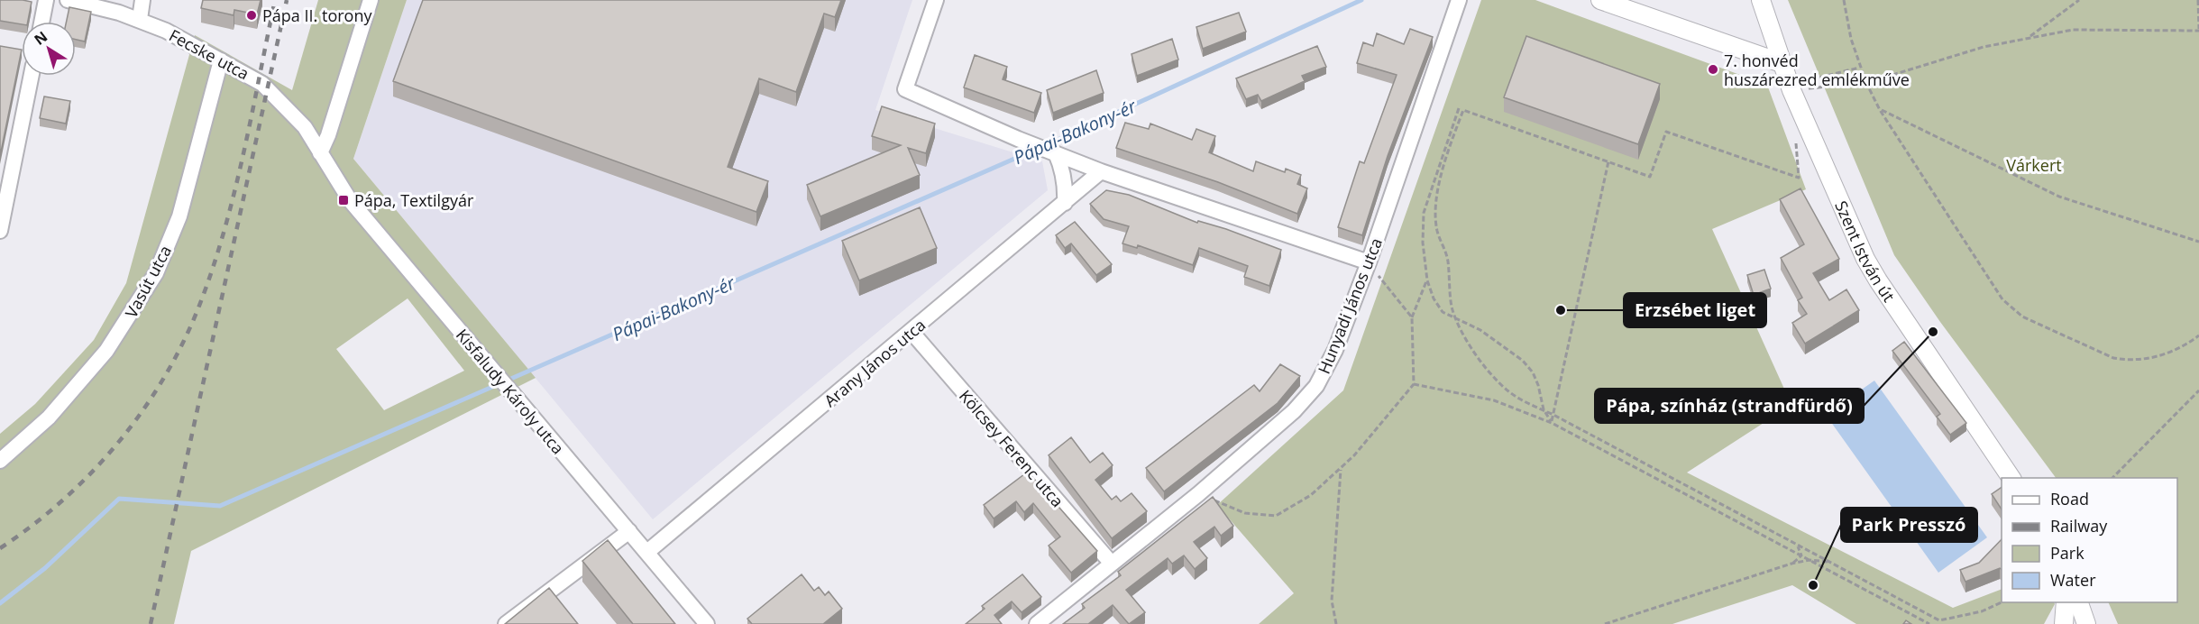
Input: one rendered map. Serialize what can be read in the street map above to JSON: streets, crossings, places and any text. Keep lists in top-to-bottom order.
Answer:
{
  "streets": {
    "street": [
      "Fecske utca",
      "Szent István út",
      "Vasút utca",
      "Hunyadi János utca",
      "Arany János utca",
      "Kisfaludy Károly utca",
      "Kölcsey Ferenc utca"
    ]
  },
  "crossings": [
    ["Fecske utca", "Vasút utca"],
    ["Fecske utca", "Kisfaludy Károly utca"],
    ["Hunyadi János utca", "Kölcsey Ferenc utca"],
    ["Arany János utca", "Kisfaludy Károly utca"],
    ["Arany János utca", "Kölcsey Ferenc utca"]
  ],
  "water": ["Pápai-Bakony-ér"],
  "parks": ["Várkert"],
  "places": {
    "other": [
      "Pápa II. torony",
      "7. honvéd huszárezred emlékműve",
      "Erzsébet liget",
      "Pápa, színház (strandfürdő)",
      "Park Presszó"
    ],
    "transit": ["Pápa, Textilgyár"]
  },
  "legend": [
    "Road",
    "Railway",
    "Park",
    "Water"
  ],
  "north": "top left"
}
